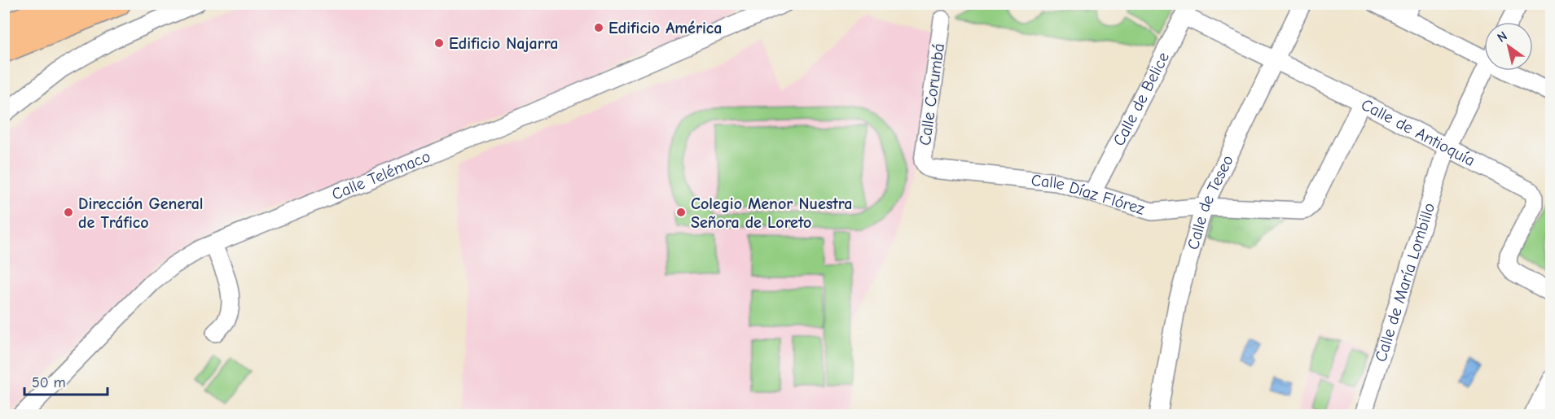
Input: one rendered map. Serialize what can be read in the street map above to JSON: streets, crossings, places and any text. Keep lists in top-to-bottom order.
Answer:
{
  "streets": {
    "street": [
      "Calle Corumbá",
      "Calle de Belice",
      "Calle de Antioquía",
      "Calle Telémaco",
      "Calle Díaz Flórez",
      "Calle de Teseo",
      "Calle de María Lombillo"
    ]
  },
  "crossings": [
    ["Calle Corumbá", "Calle Díaz Flórez"],
    ["Calle de Belice", "Calle de Antioquía"],
    ["Calle de Belice", "Calle Díaz Flórez"],
    ["Calle de Antioquía", "Calle Díaz Flórez"],
    ["Calle de Antioquía", "Calle de Teseo"],
    ["Calle de Antioquía", "Calle de María Lombillo"],
    ["Calle Díaz Flórez", "Calle de Teseo"]
  ],
  "places": [
    "Edificio América",
    "Edificio Najarra",
    "Dirección General de Tráfico",
    "Colegio Menor Nuestra Señora de Loreto"
  ],
  "scale_bar": "50 m",
  "north": "top left"
}
